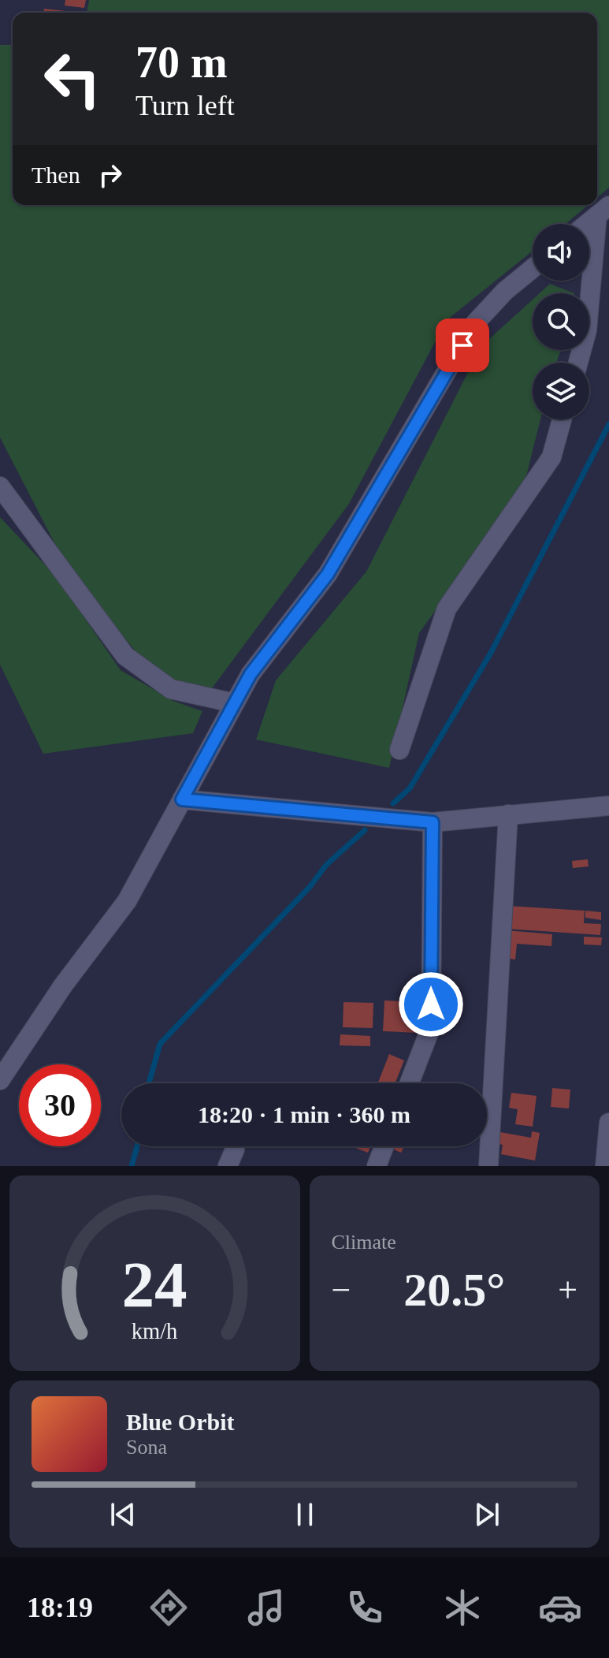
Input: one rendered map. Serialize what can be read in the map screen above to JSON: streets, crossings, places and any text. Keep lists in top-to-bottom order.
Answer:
{
  "page": {
    "turn": ["70 m", "Turn left"],
    "then": "Then",
    "limit": "30",
    "trip": "18:20 · 1 min · 360 m",
    "tile": "Climate",
    "heat": ["−", "20.5°", "+"],
    "song": ["Blue Orbit", "Sona"],
    "tabs": "18:19",
    "gauge": ["24", "km/h"]
  }
}
